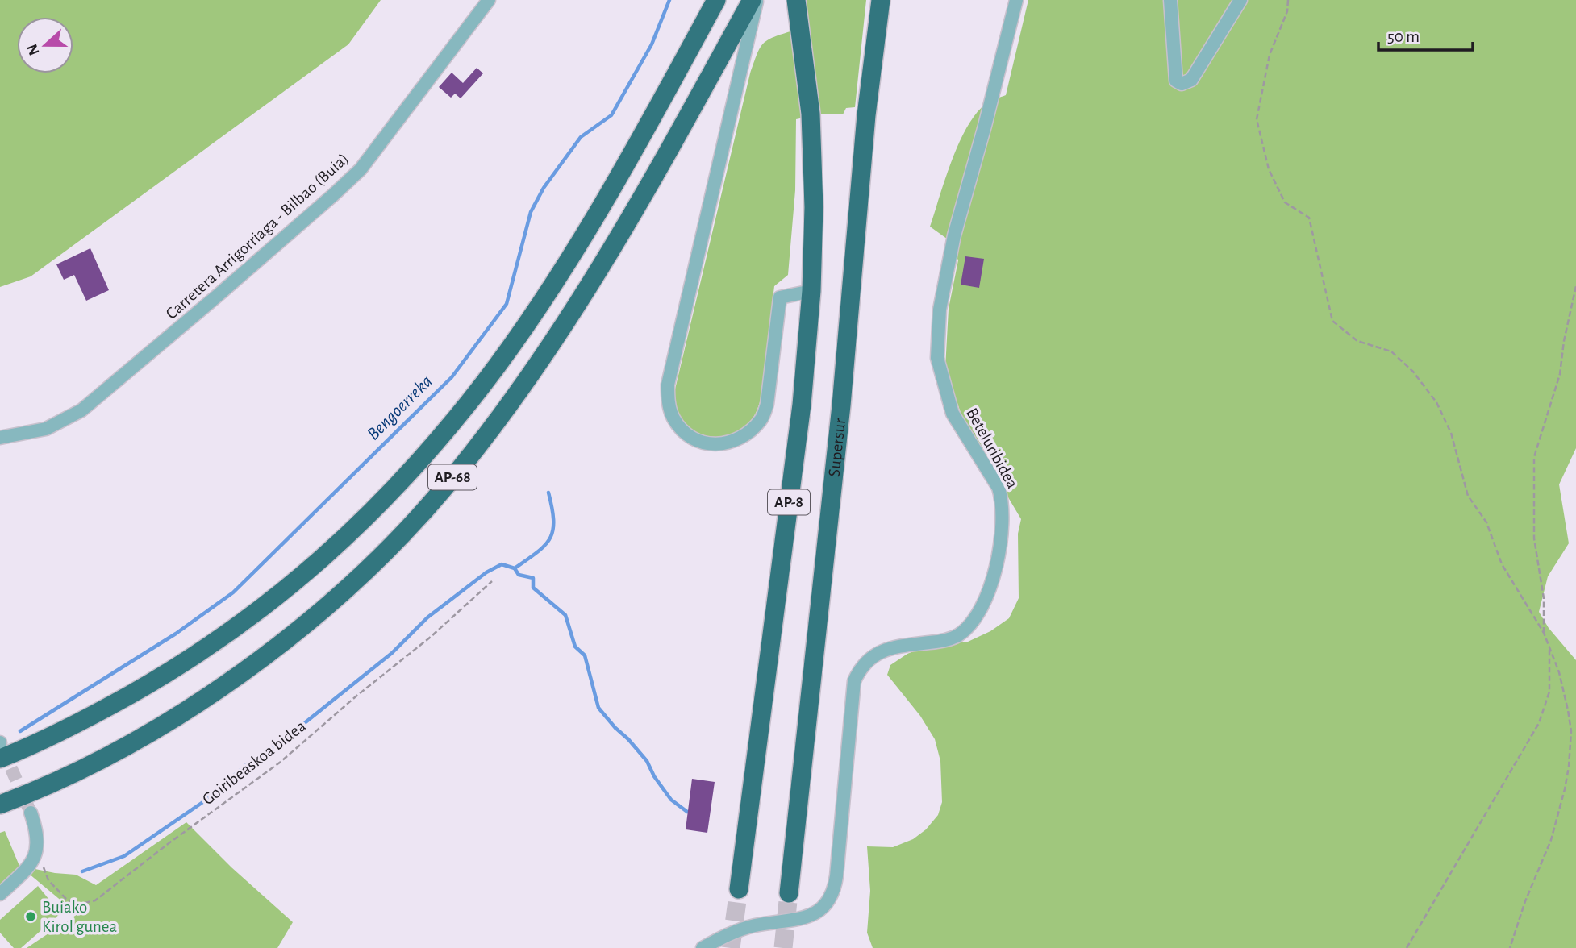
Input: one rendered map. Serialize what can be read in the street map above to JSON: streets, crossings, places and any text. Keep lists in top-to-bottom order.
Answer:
{
  "streets": {
    "highway": ["Supersur", "AP-68", "AP-8"],
    "street": ["Carretera Arrigorriaga - Bilbao (Buia)", "Beteluribidea"],
    "path": ["Goiribeaskoa bidea"]
  },
  "water": ["Bengoerreka"],
  "places": ["Buiako Kirol gunea"],
  "scale_bar": "50 m",
  "north": "left"
}
